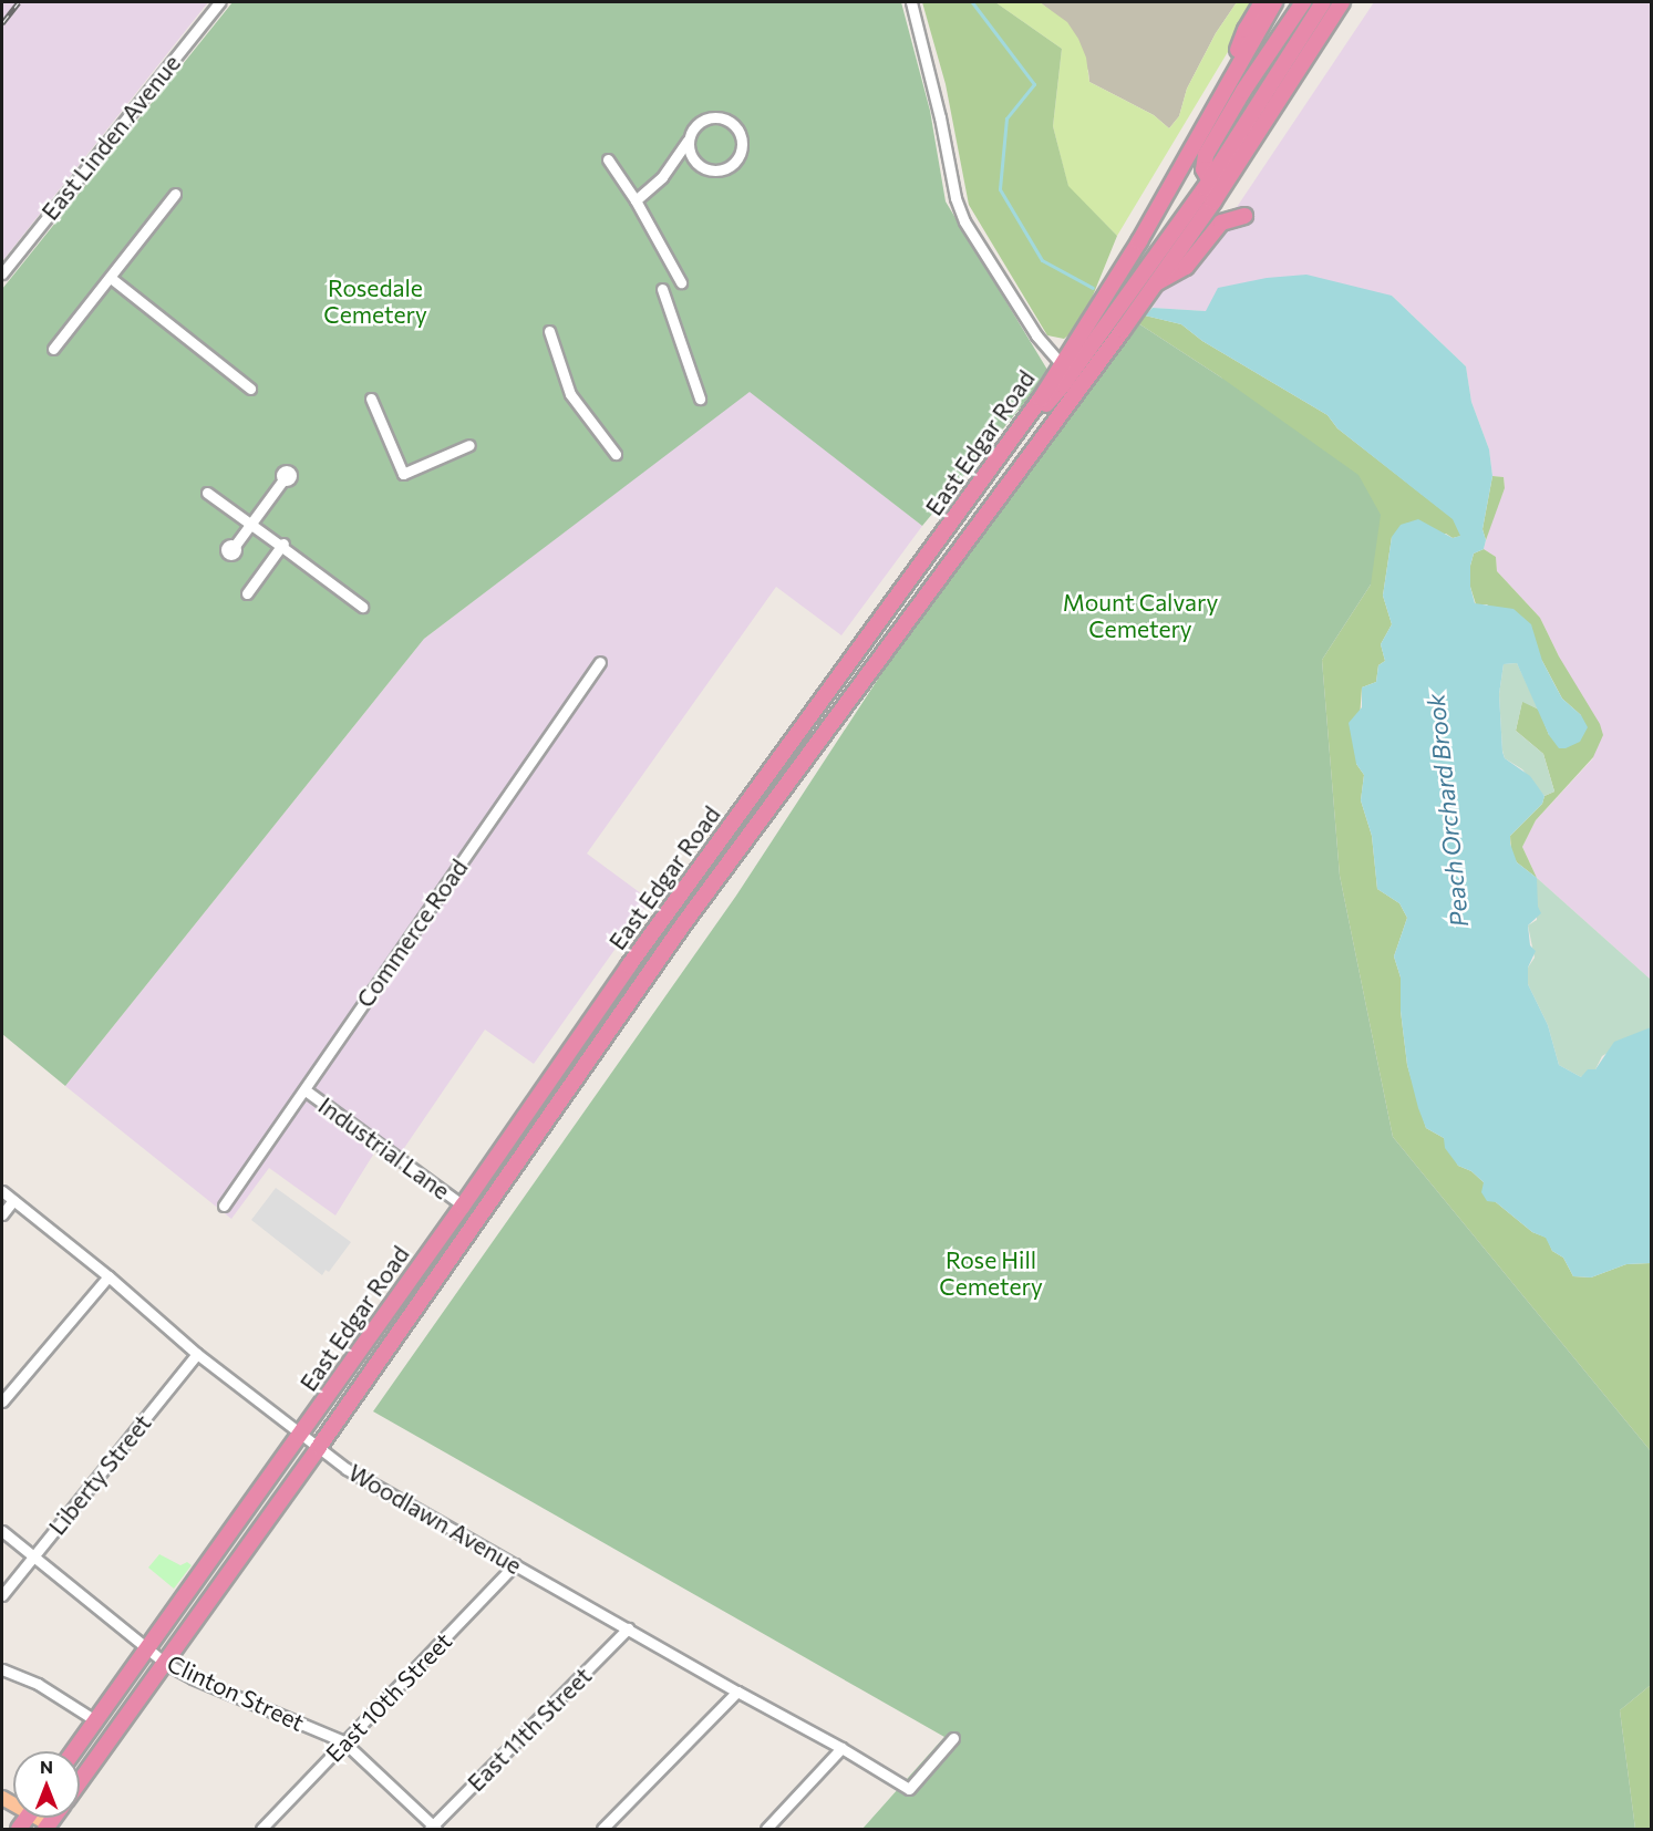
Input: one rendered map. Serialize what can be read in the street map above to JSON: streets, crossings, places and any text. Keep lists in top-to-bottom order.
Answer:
{
  "streets": {
    "highway": ["East Edgar Road"],
    "street": [
      "East Linden Avenue",
      "Commerce Road",
      "Industrial Lane",
      "Liberty Street",
      "Woodlawn Avenue",
      "Clinton Street",
      "East 10th Street",
      "East 11th Street"
    ]
  },
  "crossings": [
    ["East Edgar Road", "Industrial Lane"],
    ["East Edgar Road", "Woodlawn Avenue"],
    ["East Edgar Road", "Clinton Street"],
    ["Commerce Road", "Industrial Lane"],
    ["Liberty Street", "Woodlawn Avenue"],
    ["Liberty Street", "Clinton Street"],
    ["Woodlawn Avenue", "East 10th Street"],
    ["Woodlawn Avenue", "East 11th Street"],
    ["Clinton Street", "East 10th Street"],
    ["Clinton Street", "East 11th Street"]
  ],
  "water": ["Peach Orchard Brook"],
  "parks": ["Rosedale Cemetery", "Mount Calvary Cemetery", "Rose Hill Cemetery"],
  "north": "top"
}
